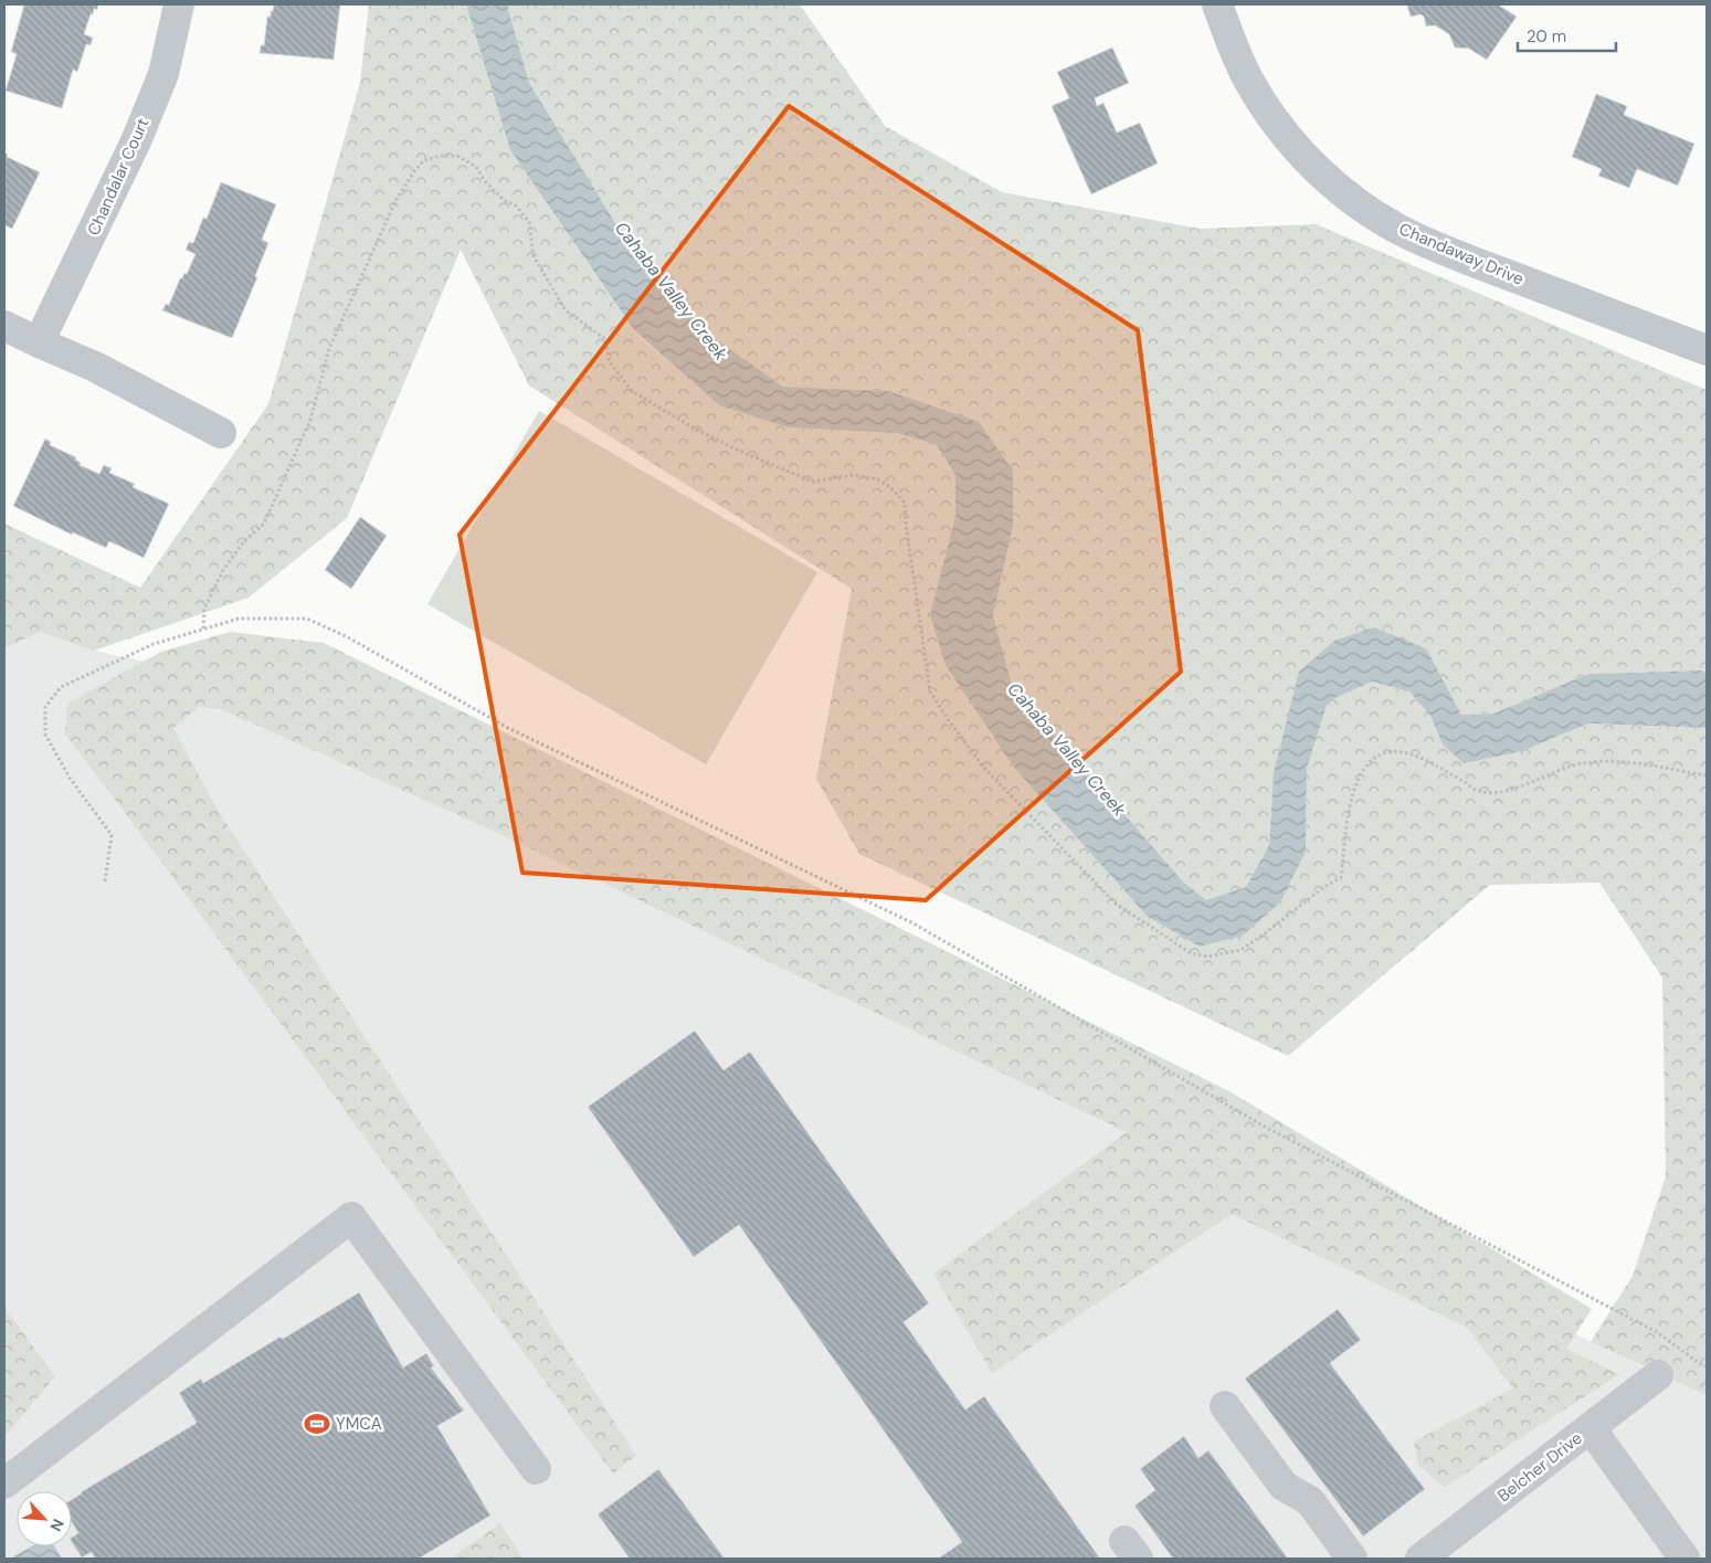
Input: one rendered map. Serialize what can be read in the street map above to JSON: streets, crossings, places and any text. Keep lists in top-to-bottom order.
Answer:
{
  "streets": {
    "street": ["Chandalar Court", "Chandaway Drive", "Belcher Drive"]
  },
  "water": ["Cahaba Valley Creek"],
  "places": {
    "sports": ["YMCA"]
  },
  "scale_bar": "20 m",
  "north": "bottom right"
}
